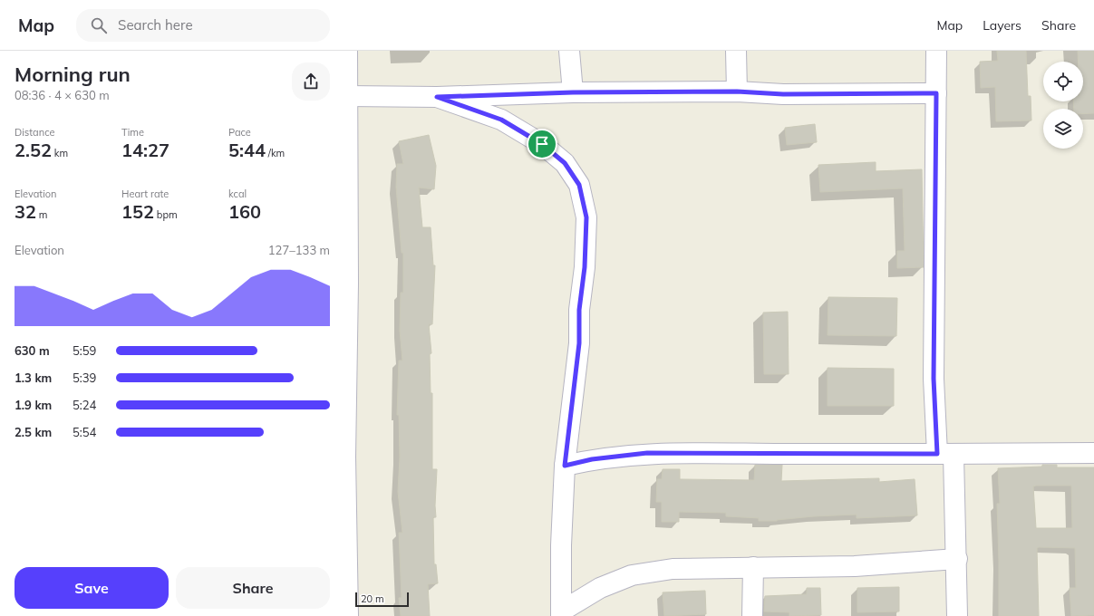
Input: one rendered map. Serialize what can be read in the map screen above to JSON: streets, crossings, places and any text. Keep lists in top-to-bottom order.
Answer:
{
  "scale_bar": "20 m",
  "page": {
    "header": "Map",
    "search": "Search here",
    "nav": ["Map", "Layers", "Share"],
    "heading": ["Morning run", "08:36 · 4 × 630 m"],
    "stats": [
      ["Distance", "2.52 km"],
      ["Time", "14:27"],
      ["Pace", "5:44 /km"],
      ["Elevation", "32 m"],
      ["Heart rate", "152 bpm"],
      ["kcal", "160"]
    ],
    "chart": ["Elevation", "127–133 m"],
    "list": [
      {
        "name": "630 m",
        "note": "5:59"
      },
      {
        "name": "1.3 km",
        "note": "5:39"
      },
      {
        "name": "1.9 km",
        "note": "5:24"
      },
      {
        "name": "2.5 km",
        "note": "5:54"
      }
    ],
    "buttons": ["Save", "Share"],
    "scale": "20 m"
  }
}
